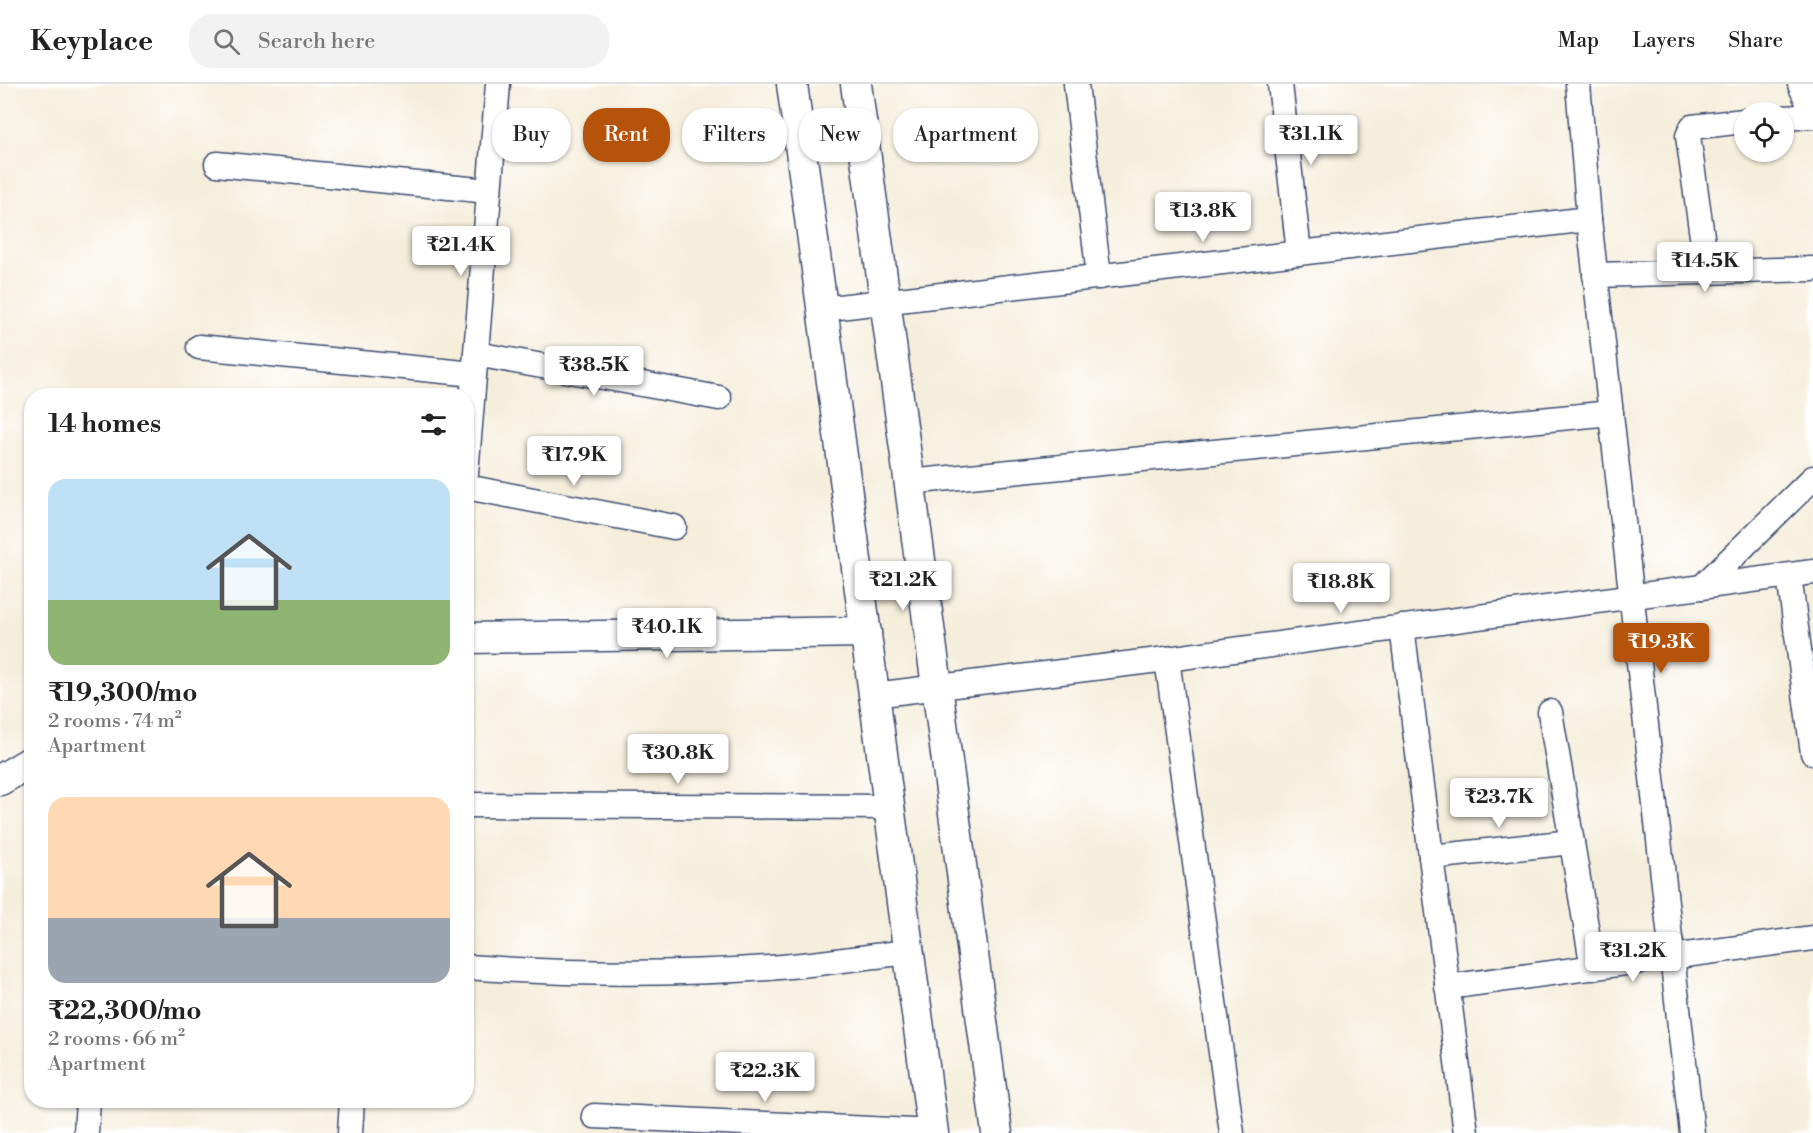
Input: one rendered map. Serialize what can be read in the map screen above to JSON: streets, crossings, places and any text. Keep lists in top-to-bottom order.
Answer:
{
  "page": {
    "header": "Keyplace",
    "search": "Search here",
    "nav": ["Map", "Layers", "Share"],
    "chip": [
      "Buy",
      "Rent",
      "Filters",
      "New",
      "Apartment"
    ],
    "price": [
      "₹31.1K",
      "₹13.8K",
      "₹21.4K",
      "₹14.5K",
      "₹38.5K",
      "₹17.9K",
      "₹21.2K",
      "₹18.8K",
      "₹40.1K",
      "₹19.3K",
      "₹30.8K",
      "₹23.7K",
      "₹31.2K",
      "₹22.3K"
    ],
    "heading": "14 homes",
    "list": [
      {
        "name": "₹19,300/mo",
        "note": "2 rooms · 74 m² · Apartment"
      },
      {
        "name": "₹22,300/mo",
        "note": "2 rooms · 66 m² · Apartment"
      }
    ]
  }
}
